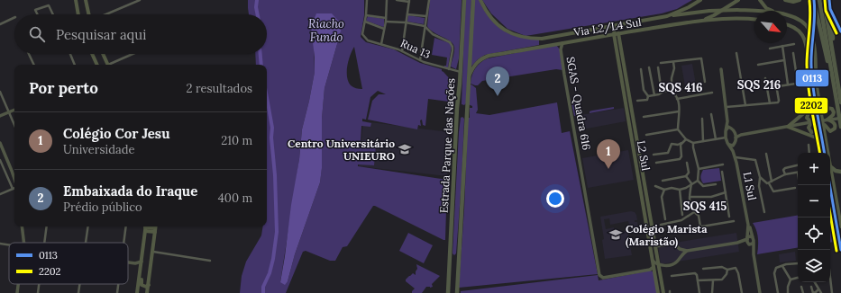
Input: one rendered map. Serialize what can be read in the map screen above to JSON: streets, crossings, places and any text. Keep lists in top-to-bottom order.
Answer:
{
  "streets": {
    "highway": ["Estrada Parque das Nações"],
    "main road": ["Via L2/L4 Sul", "L2 Sul"],
    "street": ["Rua 13", "SGAS - Quadra 616", "L1 Sul"]
  },
  "crossings": [
    ["Via L2/L4 Sul", "SGAS - Quadra 616"],
    ["Via L2/L4 Sul", "Estrada Parque das Nações"],
    ["Via L2/L4 Sul", "L2 Sul"],
    ["Rua 13", "Estrada Parque das Nações"],
    ["SGAS - Quadra 616", "L2 Sul"]
  ],
  "districts": ["SQS 216", "SQS 416", "SQS 415"],
  "water": ["Riacho Fundo"],
  "places": {
    "school or university": ["Centro Universitário UNIEURO", "Colégio Marista (Maristão)"]
  },
  "lines": ["transit line 0113", "transit line 2202"],
  "legend": ["0113", "2202"],
  "north": "bottom right",
  "page": {
    "search": "Pesquisar aqui",
    "heading": ["Por perto", "2 resultados"],
    "pins": ["2", "1"],
    "list": [
      {
        "mark": "1",
        "name": "Colégio Cor Jesu",
        "note": "Universidade",
        "value": "210 m"
      },
      {
        "mark": "2",
        "name": "Embaixada do Iraque",
        "note": "Prédio público",
        "value": "400 m"
      }
    ],
    "map_buttons": ["+", "−"]
  }
}
